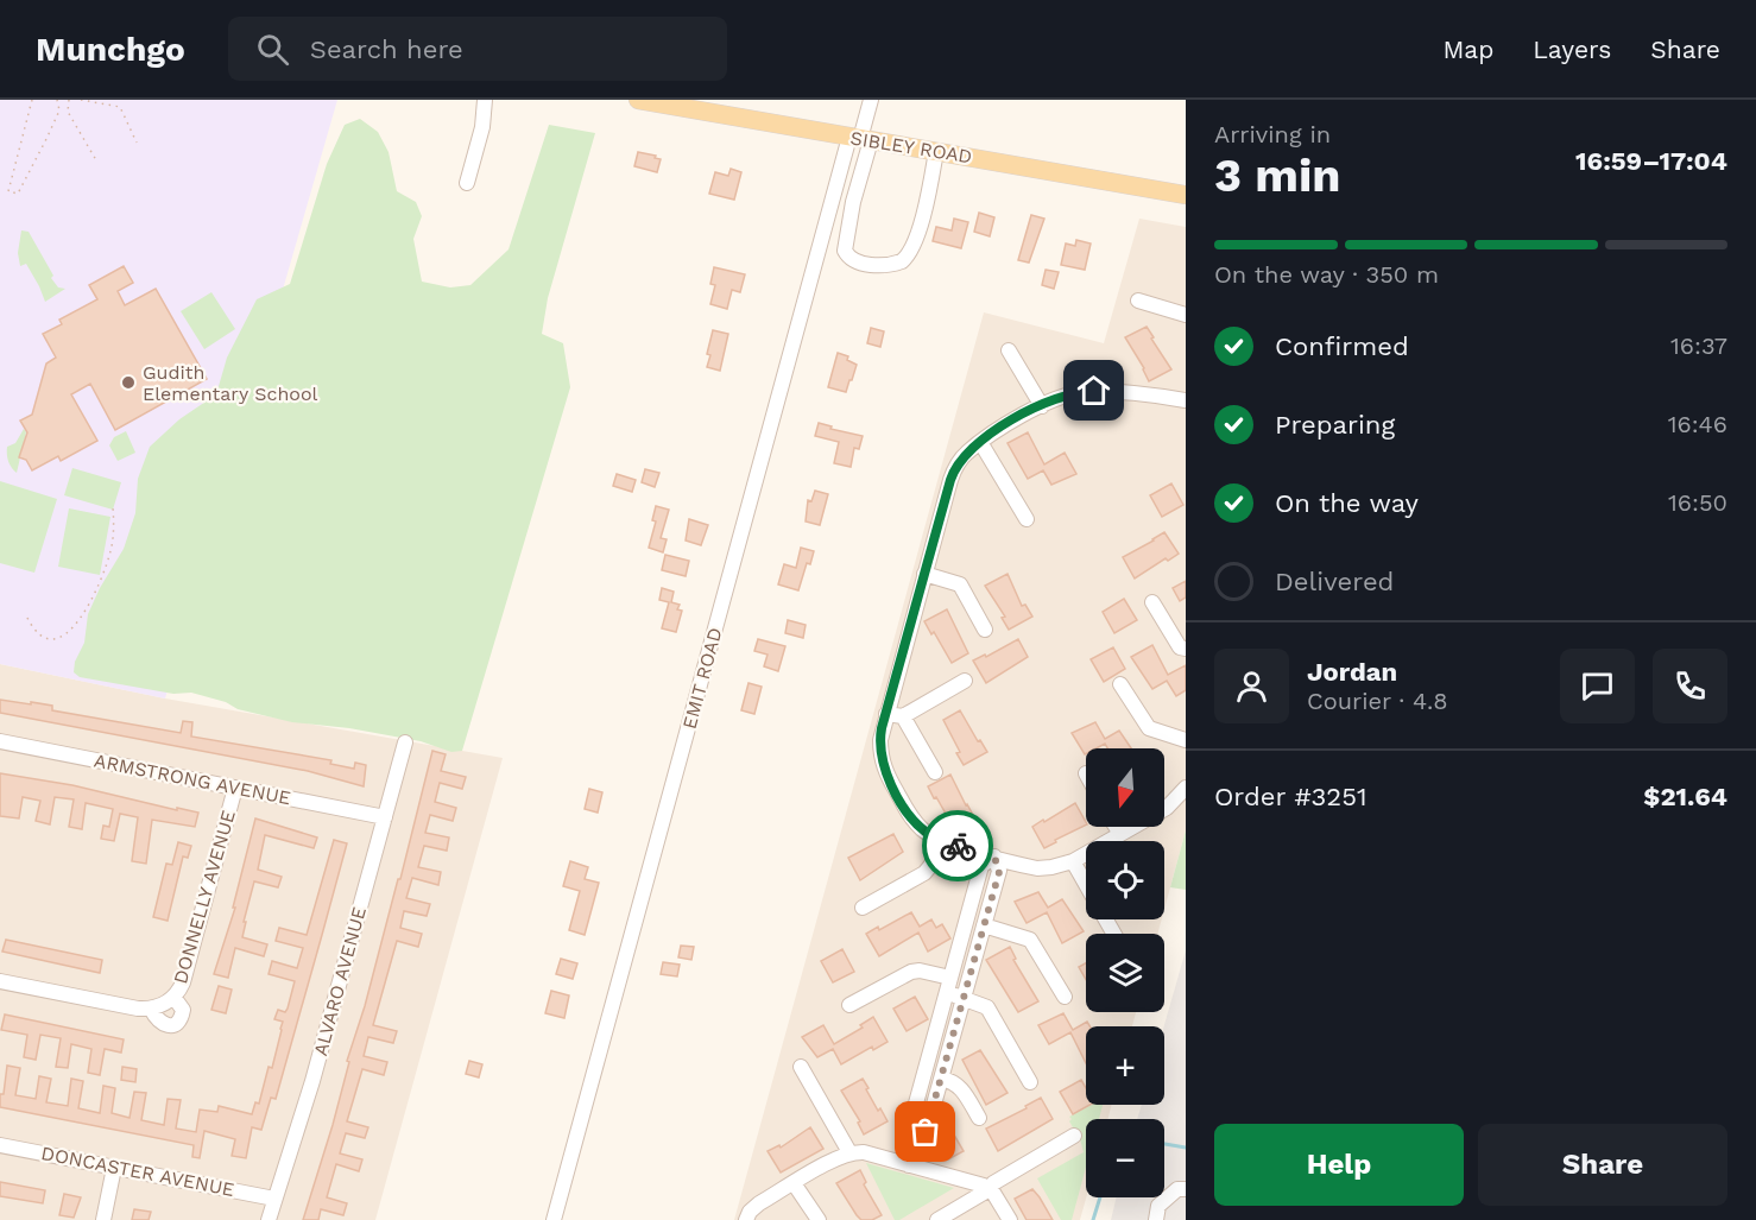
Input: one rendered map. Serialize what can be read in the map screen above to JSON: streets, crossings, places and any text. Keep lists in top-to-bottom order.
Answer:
{
  "streets": {
    "main road": ["SIBLEY ROAD"],
    "street": [
      "EMIT ROAD",
      "ARMSTRONG AVENUE",
      "DONNELLY AVENUE",
      "ALVARO AVENUE",
      "DONCASTER AVENUE"
    ]
  },
  "crossings": [
    ["SIBLEY ROAD", "EMIT ROAD"],
    ["ARMSTRONG AVENUE", "DONNELLY AVENUE"],
    ["ARMSTRONG AVENUE", "ALVARO AVENUE"],
    ["ALVARO AVENUE", "DONCASTER AVENUE"]
  ],
  "places": ["Gudith Elementary School"],
  "north": "bottom",
  "page": {
    "header": "Munchgo",
    "search": "Search here",
    "nav": ["Map", "Layers", "Share"],
    "heading": ["3 min", "Arriving in", "16:59–17:04"],
    "panel": [
      "Jordan",
      "Courier · 4.8",
      "Order #3251",
      "$21.64"
    ],
    "bar": "On the way · 350 m",
    "list": [
      ["Confirmed", "16:37"],
      ["Preparing", "16:46"],
      ["On the way", "16:50"],
      "Delivered"
    ],
    "map_buttons": ["+", "−"],
    "buttons": ["Help", "Share"]
  }
}
